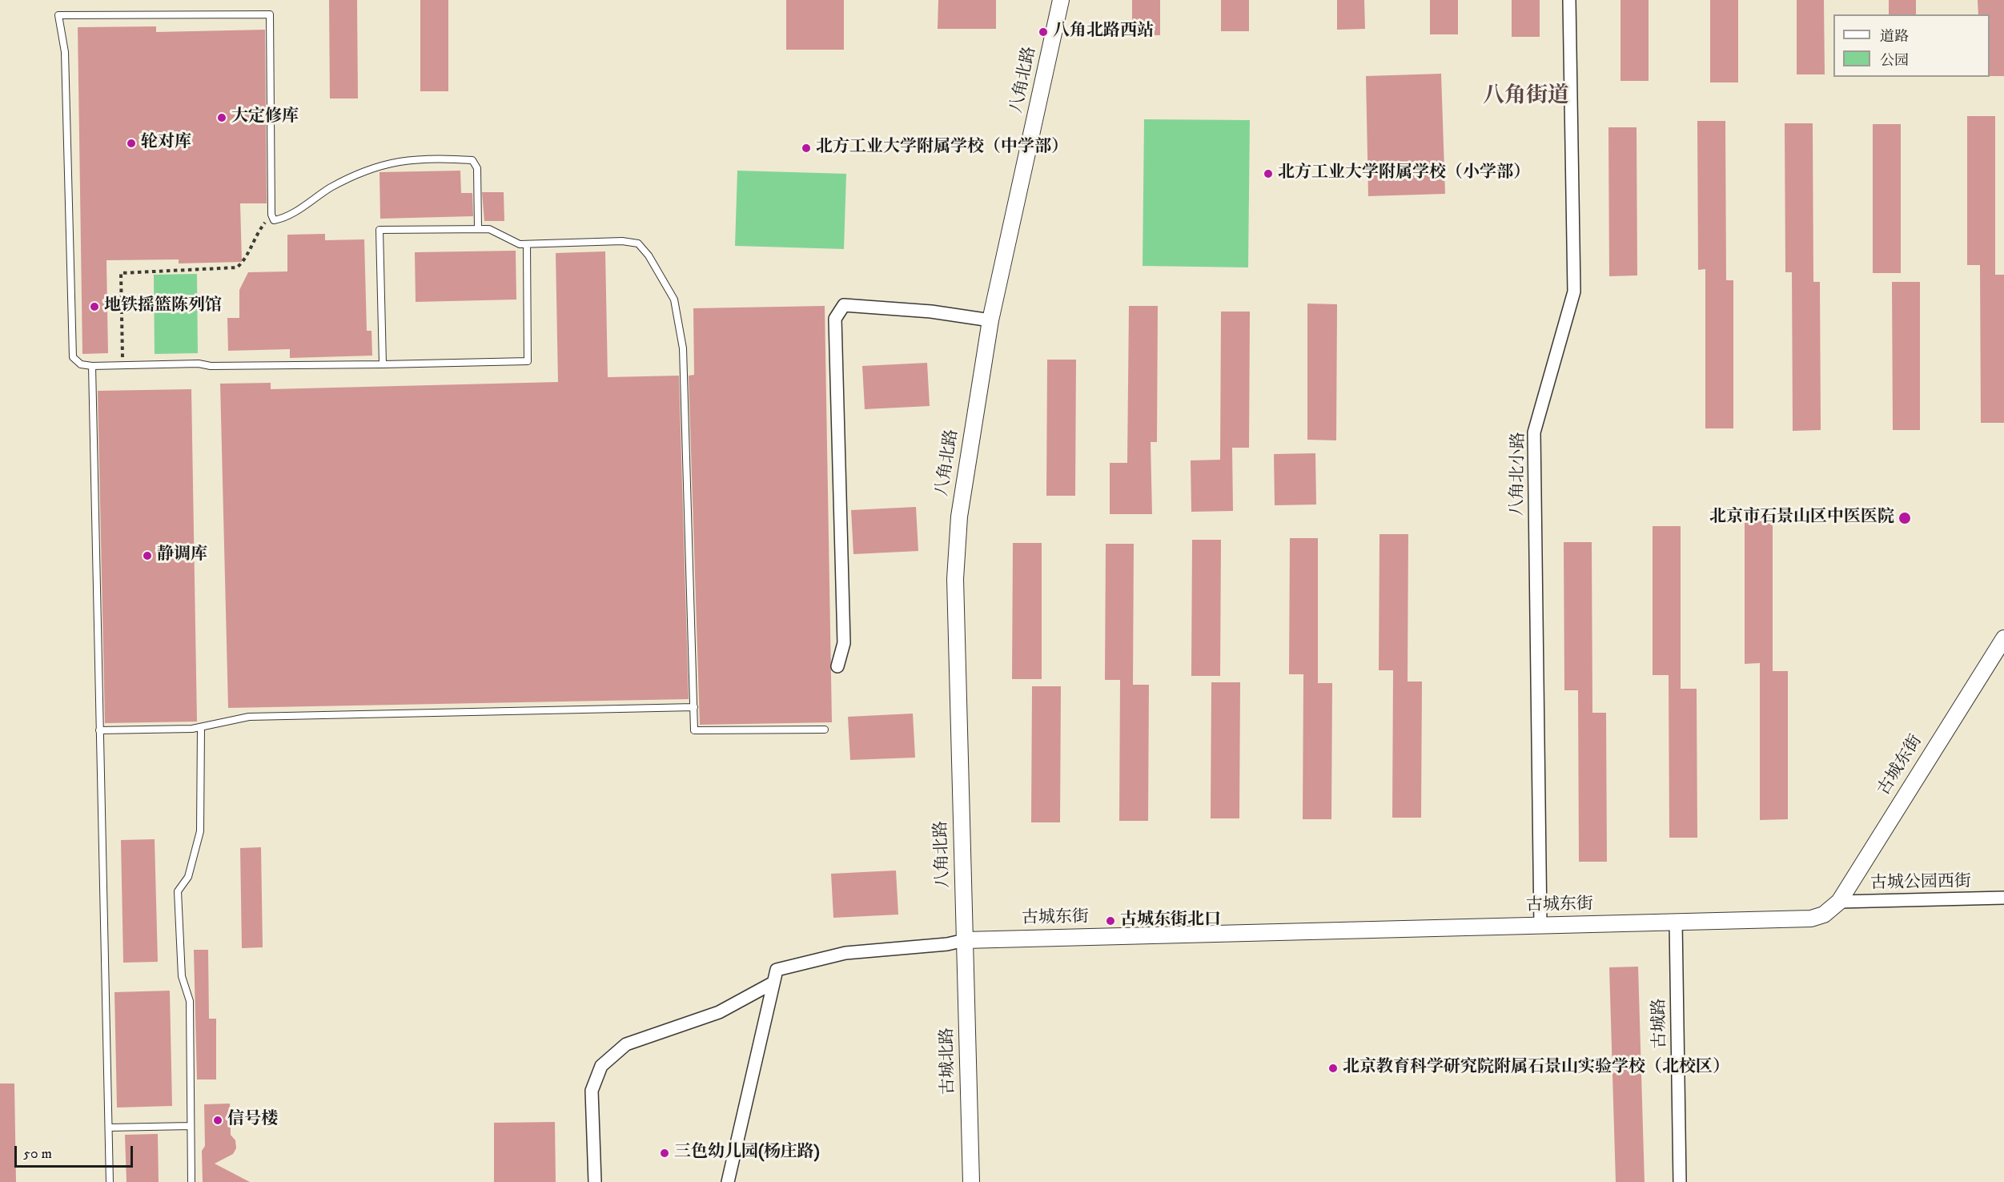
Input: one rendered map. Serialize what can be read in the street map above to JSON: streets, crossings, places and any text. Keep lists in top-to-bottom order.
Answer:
{
  "streets": {
    "street": [
      "八角北路",
      "八角北小路",
      "古城东街",
      "古城公园西街",
      "古城路",
      "古城北路"
    ]
  },
  "crossings": [
    ["八角北路", "古城东街"],
    ["八角北路", "古城北路"],
    ["八角北小路", "古城东街"],
    ["古城东街", "古城公园西街"],
    ["古城东街", "古城路"],
    ["古城东街", "古城北路"]
  ],
  "districts": ["八角街道"],
  "places": [
    "八角北路西站",
    "大定修库",
    "轮对库",
    "北方工业大学附属学校（中学部）",
    "北方工业大学附属学校（小学部）",
    "地铁摇篮陈列馆",
    "北京市石景山区中医医院",
    "静调库",
    "古城东街北口",
    "北京教育科学研究院附属石景山实验学校（北校区）",
    "信号楼",
    "三色幼儿园(杨庄路)"
  ],
  "legend": ["道路", "公园"],
  "scale_bar": "50 m"
}
